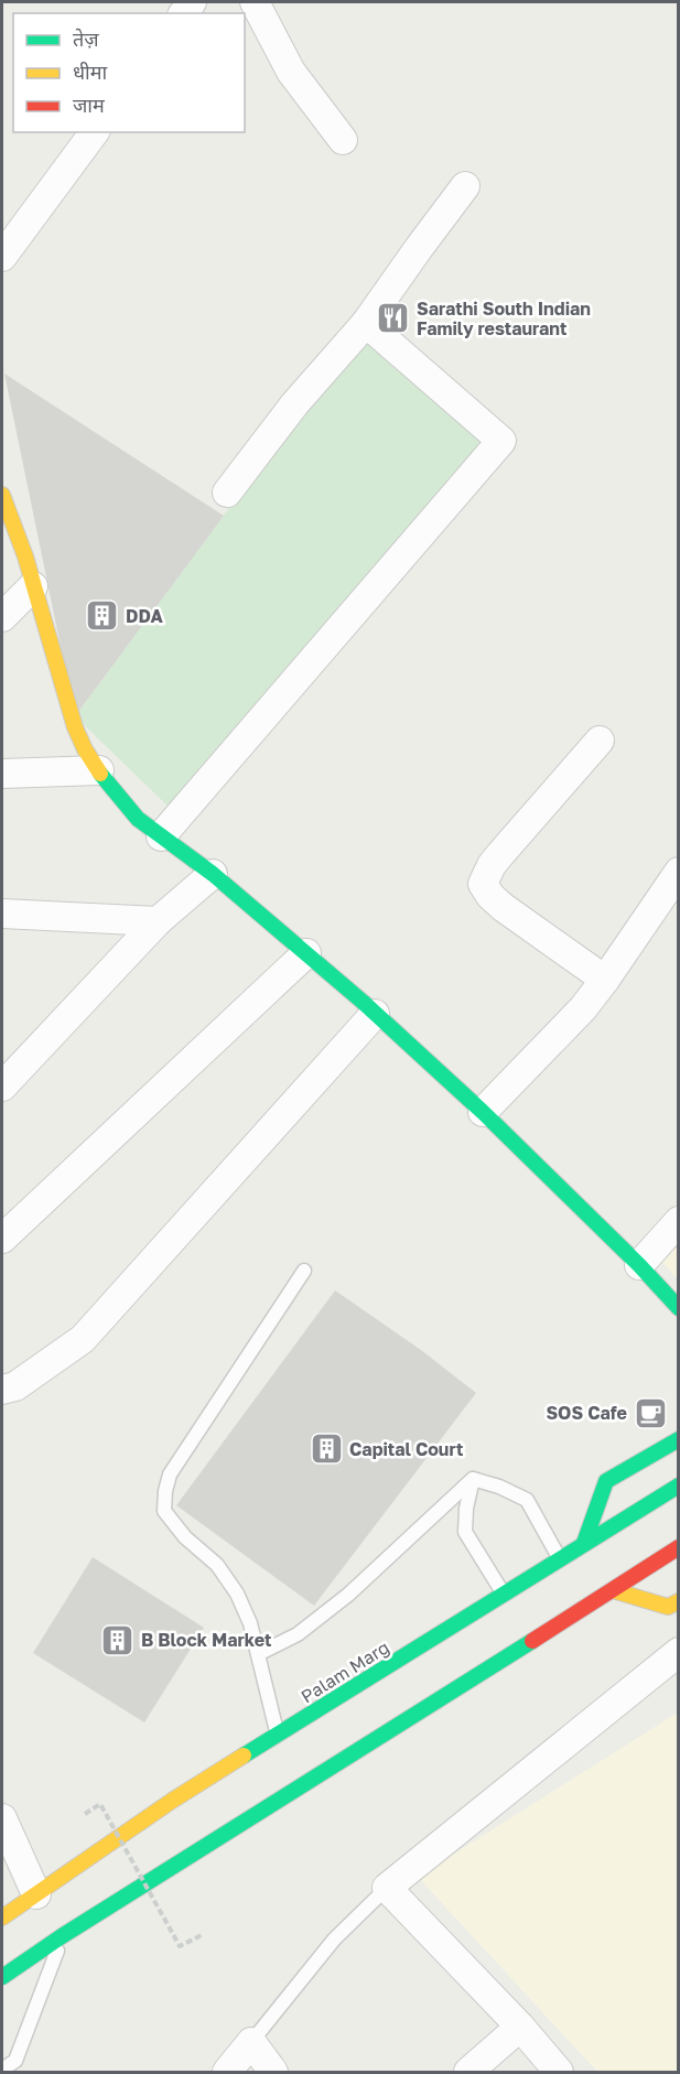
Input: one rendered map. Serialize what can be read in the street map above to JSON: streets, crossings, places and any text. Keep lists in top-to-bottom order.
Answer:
{
  "streets": {
    "main road": ["Palam Marg"]
  },
  "places": {
    "restaurant": ["Sarathi South Indian Family restaurant"],
    "building": ["DDA", "Capital Court", "B Block Market"],
    "cafe": ["SOS Cafe"]
  },
  "legend": ["तेज़", "धीमा", "जाम"]
}
